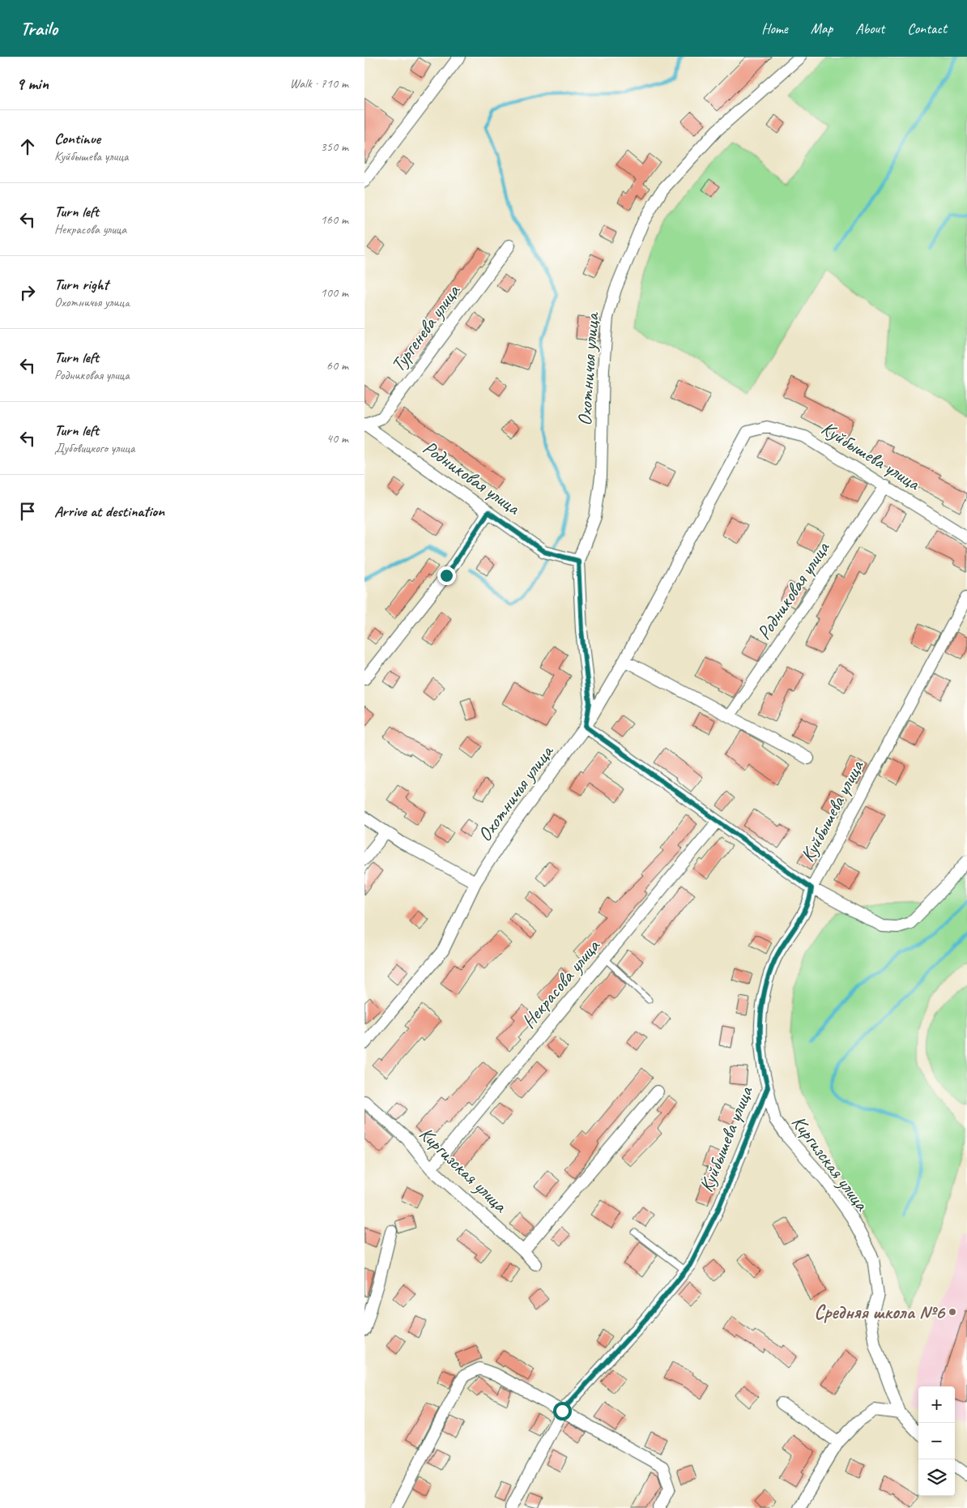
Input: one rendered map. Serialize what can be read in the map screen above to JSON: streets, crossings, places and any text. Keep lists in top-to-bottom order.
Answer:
{
  "streets": {
    "street": [
      "Тургенева улица",
      "Охотничья улица",
      "Куйбышева улица",
      "Родниковая улица",
      "Некрасова улица",
      "Киргизская улица"
    ]
  },
  "crossings": [
    ["Тургенева улица", "Родниковая улица"],
    ["Охотничья улица", "Куйбышева улица"],
    ["Охотничья улица", "Родниковая улица"],
    ["Куйбышева улица", "Родниковая улица"],
    ["Куйбышева улица", "Киргизская улица"],
    ["Некрасова улица", "Киргизская улица"]
  ],
  "places": ["Средняя школа №6"],
  "page": {
    "header": "Trailo",
    "nav": [
      "Home",
      "Map",
      "About",
      "Contact"
    ],
    "heading": ["9 min", "Walk · 710 m"],
    "list": [
      ["Continue", "Куйбышева улица", "350 m"],
      ["Turn left", "Некрасова улица", "160 m"],
      ["Turn right", "Охотничья улица", "100 m"],
      ["Turn left", "Родниковая улица", "60 m"],
      ["Turn left", "Дубовицкого улица", "40 m"],
      "Arrive at destination"
    ],
    "map_buttons": ["+", "−"]
  }
}
